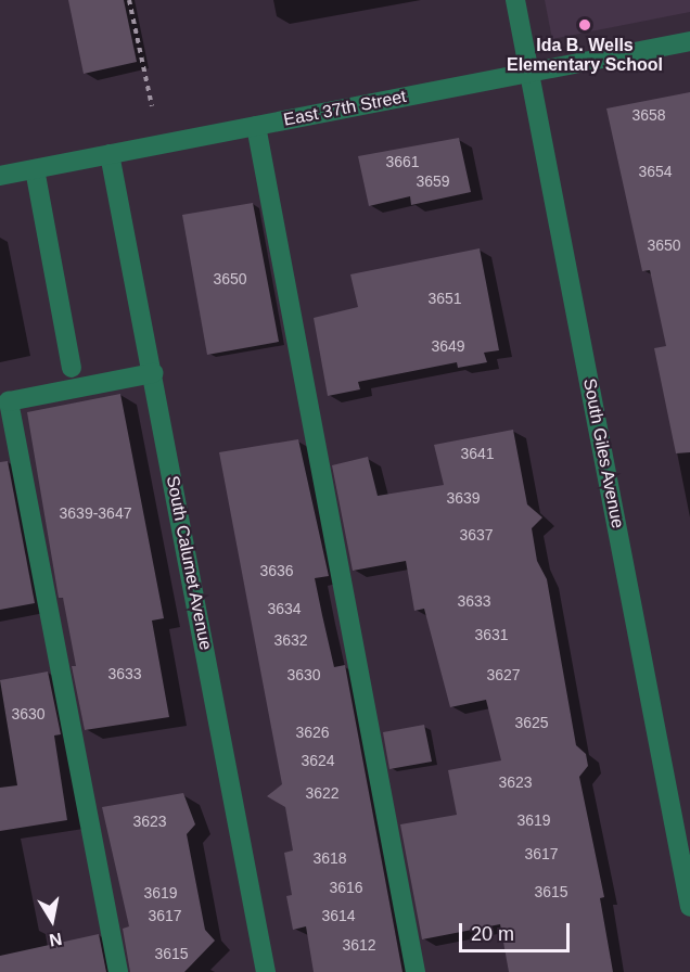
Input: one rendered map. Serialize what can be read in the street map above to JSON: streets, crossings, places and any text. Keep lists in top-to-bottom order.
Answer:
{
  "streets": {
    "street": ["East 37th Street", "South Giles Avenue", "South Calumet Avenue"]
  },
  "crossings": [
    ["East 37th Street", "South Giles Avenue"],
    ["East 37th Street", "South Calumet Avenue"]
  ],
  "places": ["Ida B. Wells Elementary School"],
  "house_numbers": [
    "3658",
    "3661",
    "3654",
    "3659",
    "3650",
    "3650",
    "3651",
    "3649",
    "3641",
    "3639",
    "3639-3647",
    "3637",
    "3636",
    "3633",
    "3634",
    "3631",
    "3632",
    "3633",
    "3630",
    "3627",
    "3630",
    "3625",
    "3626",
    "3624",
    "3623",
    "3622",
    "3619",
    "3623",
    "3617",
    "3618",
    "3616",
    "3615",
    "3619",
    "3617",
    "3614",
    "3612",
    "3615"
  ],
  "scale_bar": "20 m",
  "north": "bottom"
}
